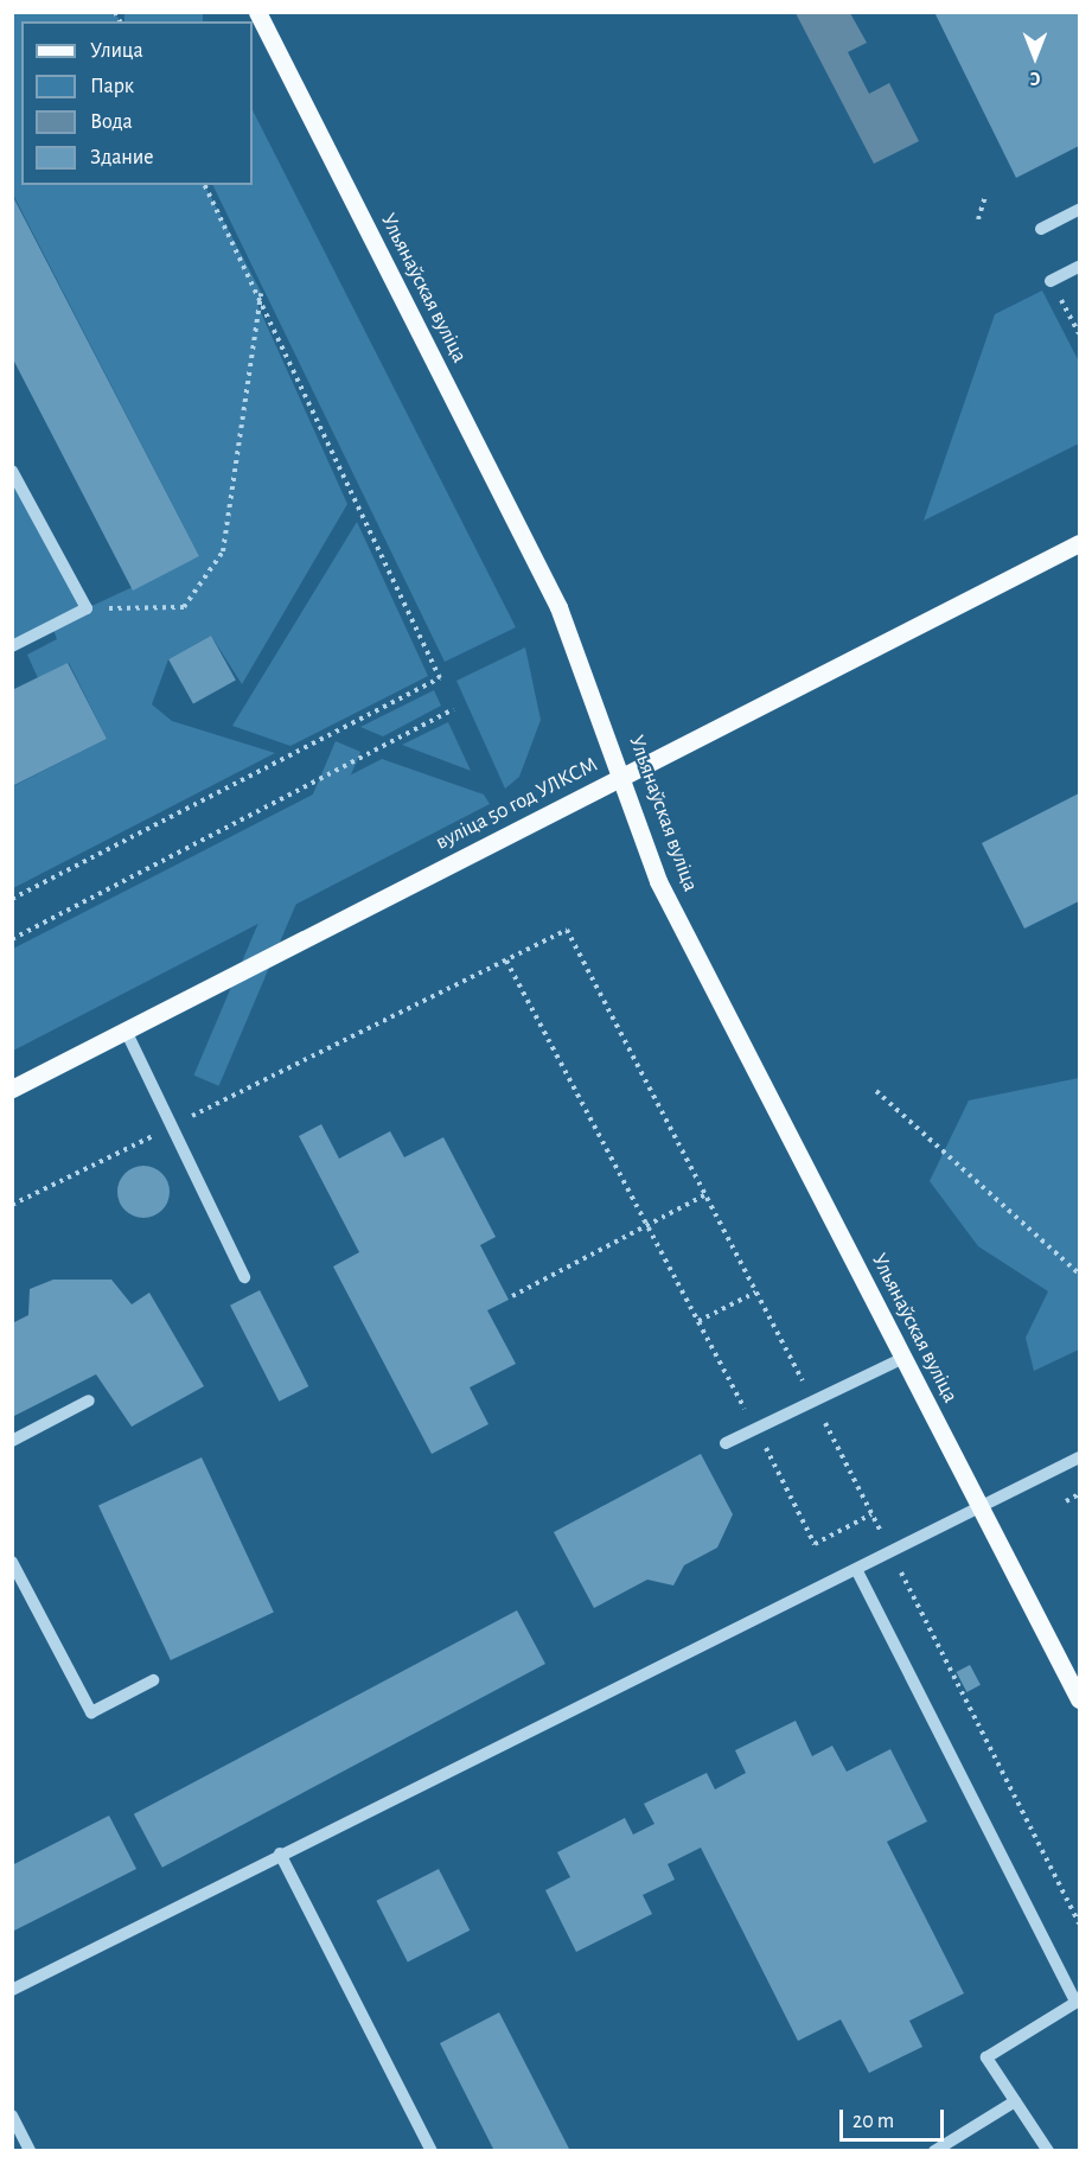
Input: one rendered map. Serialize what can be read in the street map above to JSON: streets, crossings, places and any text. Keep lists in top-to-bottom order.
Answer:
{
  "streets": {
    "main road": ["Ульянаўская вуліца", "вуліца 50 год УЛКСМ"]
  },
  "crossings": [
    ["Ульянаўская вуліца", "вуліца 50 год УЛКСМ"]
  ],
  "legend": [
    "Улица",
    "Парк",
    "Вода",
    "Здание"
  ],
  "scale_bar": "20 m",
  "north": "bottom"
}
